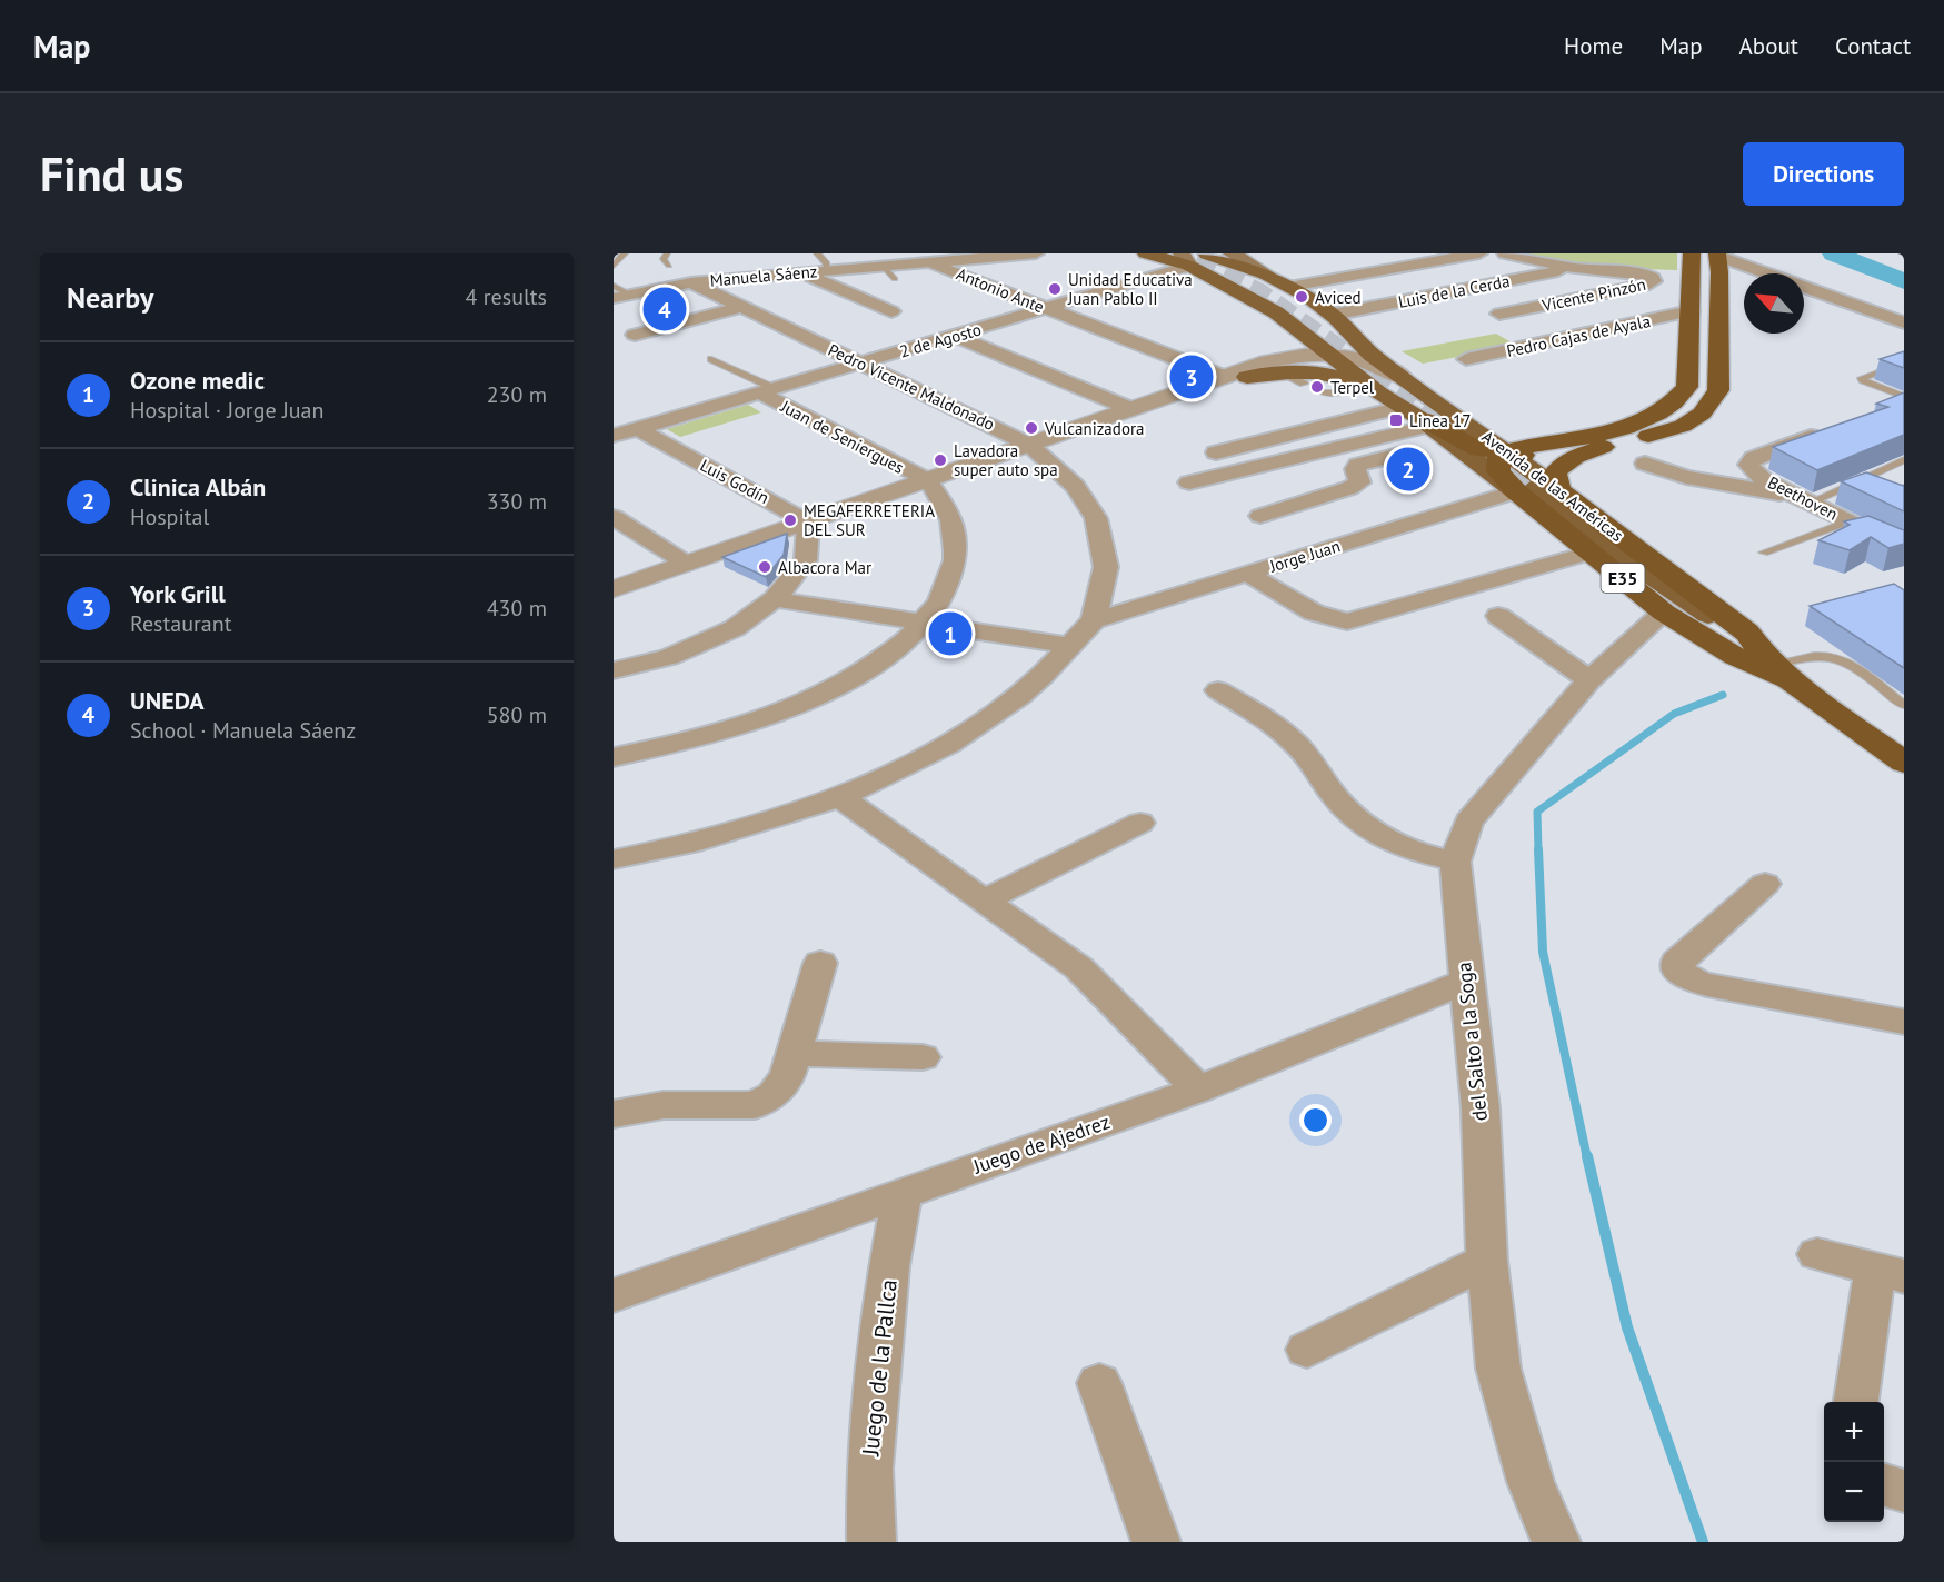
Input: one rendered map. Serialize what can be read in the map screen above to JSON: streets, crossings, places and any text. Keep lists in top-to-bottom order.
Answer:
{
  "streets": {
    "highway": ["Avenida de las Américas", "E35"],
    "street": [
      "Manuela Sáenz",
      "Antonio Ante",
      "Luis de la Cerda",
      "Vicente Pinzón",
      "Pedro Cajas de Ayala",
      "2 de Agosto",
      "Pedro Vicente Maldonado",
      "Juan de Seniergues",
      "Luis Godín",
      "Beethoven",
      "Jorge Juan",
      "del Salto a la Soga",
      "Juego de Ajedrez",
      "Juego de la Pallca"
    ]
  },
  "crossings": [
    ["Manuela Sáenz", "Antonio Ante"],
    ["Manuela Sáenz", "Pedro Vicente Maldonado"],
    ["Antonio Ante", "2 de Agosto"],
    ["Luis de la Cerda", "Vicente Pinzón"],
    ["Luis de la Cerda", "Avenida de las Américas"],
    ["2 de Agosto", "Pedro Vicente Maldonado"],
    ["2 de Agosto", "Juan de Seniergues"],
    ["2 de Agosto", "Luis Godín"],
    ["2 de Agosto", "Avenida de las Américas"],
    ["Pedro Vicente Maldonado", "Jorge Juan"],
    ["Avenida de las Américas", "Jorge Juan"],
    ["Avenida de las Américas", "E35"],
    ["Avenida de las Américas", "del Salto a la Soga"],
    ["Jorge Juan", "E35"],
    ["del Salto a la Soga", "Juego de Ajedrez"],
    ["Juego de Ajedrez", "Juego de la Pallca"]
  ],
  "places": {
    "other": [
      "Unidad Educativa Juan Pablo II",
      "Aviced",
      "Terpel",
      "Vulcanizadora",
      "Lavadora super auto spa",
      "MEGAFERRETERIA DEL SUR",
      "Albacora Mar"
    ],
    "transit": ["Linea 17"]
  },
  "north": "top left",
  "page": {
    "header": "Map",
    "nav": [
      "Home",
      "Map",
      "About",
      "Contact"
    ],
    "buttons": "Directions",
    "title": "Find us",
    "heading": ["Nearby", "4 results"],
    "pins": [
      "4",
      "3",
      "2",
      "1"
    ],
    "list": [
      {
        "mark": "1",
        "name": "Ozone medic",
        "note": "Hospital · Jorge Juan",
        "value": "230 m"
      },
      {
        "mark": "2",
        "name": "Clinica Albán",
        "note": "Hospital",
        "value": "330 m"
      },
      {
        "mark": "3",
        "name": "York Grill",
        "note": "Restaurant",
        "value": "430 m"
      },
      {
        "mark": "4",
        "name": "UNEDA",
        "note": "School · Manuela Sáenz",
        "value": "580 m"
      }
    ],
    "map_buttons": ["+", "−"]
  }
}
